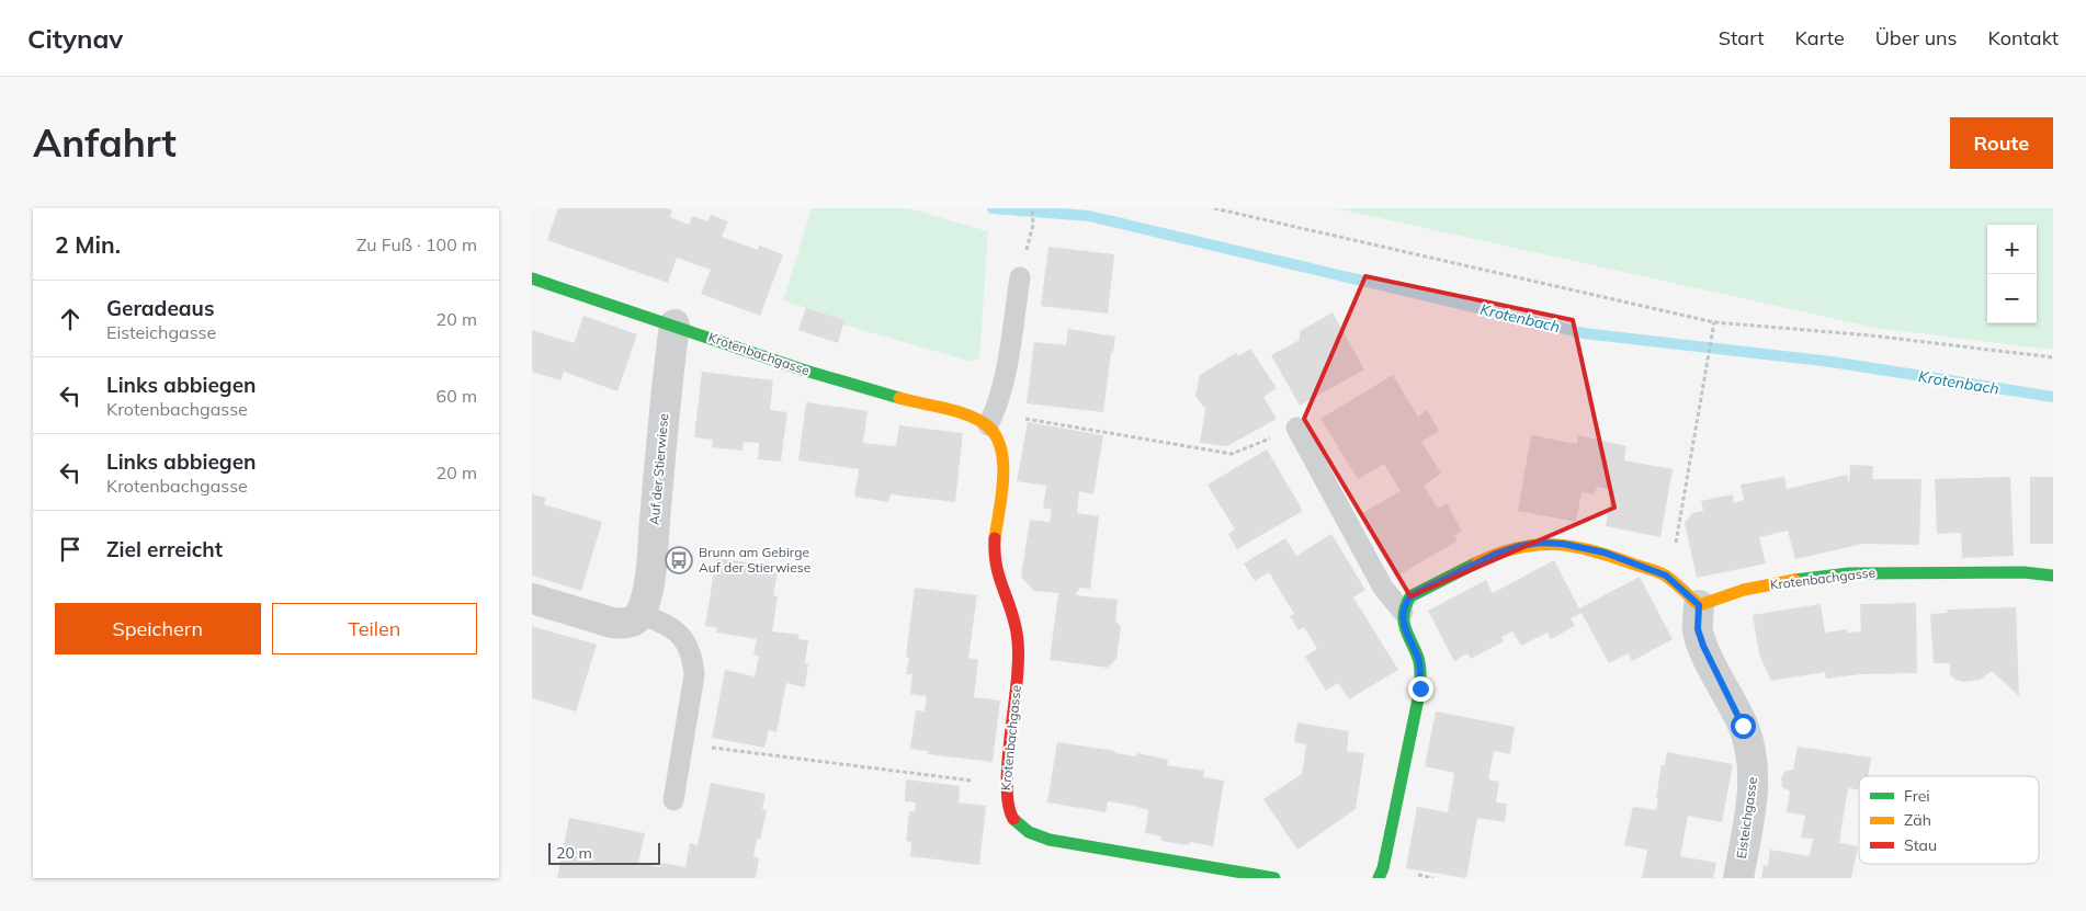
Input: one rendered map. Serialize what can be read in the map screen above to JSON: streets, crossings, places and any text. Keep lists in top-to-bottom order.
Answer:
{
  "streets": {
    "street": ["Krotenbachgasse", "Auf der Stierwiese", "Eisteichgasse"]
  },
  "crossings": [
    ["Krotenbachgasse", "Auf der Stierwiese"],
    ["Krotenbachgasse", "Eisteichgasse"]
  ],
  "water": ["Krotenbach"],
  "places": {
    "bus stop": ["Brunn am Gebirge Auf der Stierwiese"]
  },
  "legend": ["Frei", "Zäh", "Stau"],
  "scale_bar": "20 m",
  "page": {
    "header": "Citynav",
    "nav": [
      "Start",
      "Karte",
      "Über uns",
      "Kontakt"
    ],
    "buttons": [
      "Route",
      ["Speichern", "Teilen"]
    ],
    "title": "Anfahrt",
    "heading": ["2 Min.", "Zu Fuß · 100 m"],
    "map_buttons": ["+", "−"],
    "list": [
      ["Geradeaus", "Eisteichgasse", "20 m"],
      ["Links abbiegen", "Krotenbachgasse", "60 m"],
      ["Links abbiegen", "Krotenbachgasse", "20 m"],
      "Ziel erreicht"
    ],
    "scale": "20 m"
  }
}
